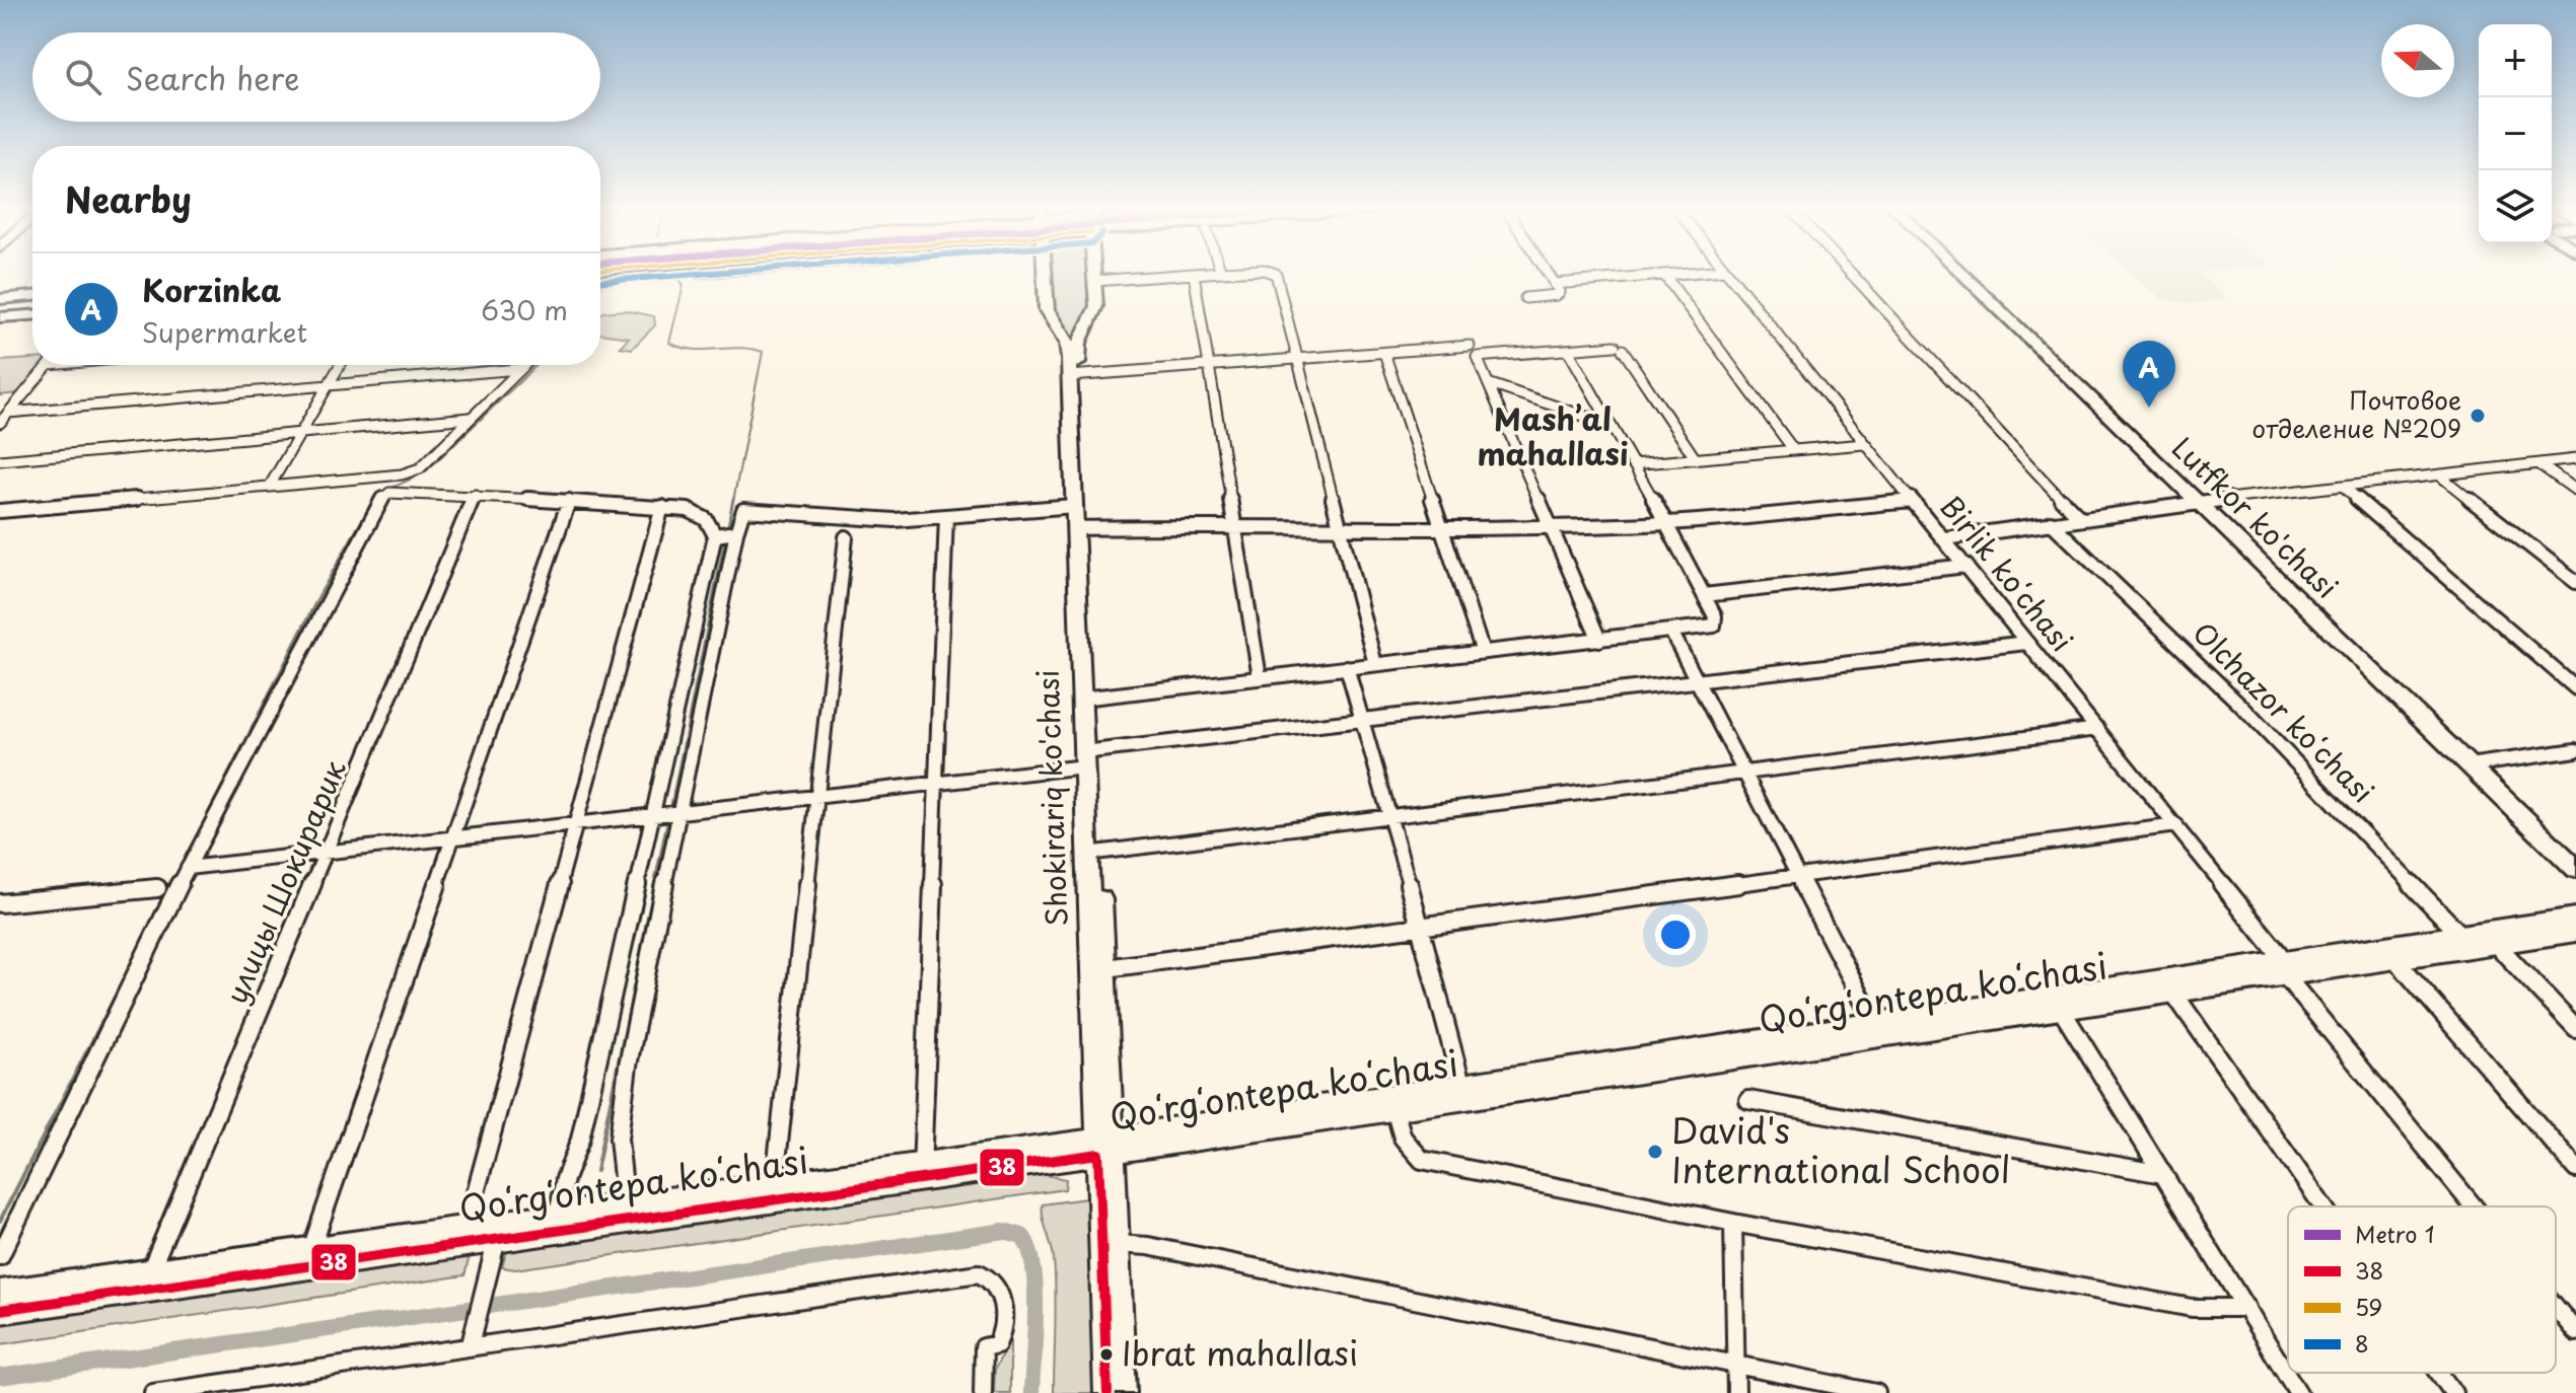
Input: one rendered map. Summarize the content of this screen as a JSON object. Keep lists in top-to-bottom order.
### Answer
{
  "streets": {
    "main road": ["Lutfkor ko'chasi", "Shokirariq ko'chasi", "Qoʻrgʻontepa koʻchasi"],
    "street": ["Birlik koʻchasi", "Olchazor koʻchasi", "улицы Шокирарик"]
  },
  "crossings": [
    ["Birlik koʻchasi", "Qoʻrgʻontepa koʻchasi"],
    ["Olchazor koʻchasi", "Qoʻrgʻontepa koʻchasi"],
    ["Shokirariq ko'chasi", "Qoʻrgʻontepa koʻchasi"],
    ["улицы Шокирарик", "Qoʻrgʻontepa koʻchasi"]
  ],
  "districts": ["Mashʼal mahallasi"],
  "places": ["Почтовое отделение №209", "David's International School", "Ibrat mahallasi"],
  "lines": ["transit line 8", "transit line 38"],
  "legend": [
    "Metro 1",
    "38",
    "59",
    "8"
  ],
  "north": "left",
  "page": {
    "map_buttons": ["+", "−"],
    "search": "Search here",
    "heading": "Nearby",
    "list": [
      {
        "mark": "A",
        "name": "Korzinka",
        "note": "Supermarket",
        "value": "630 m"
      }
    ],
    "pins": "A"
  }
}
